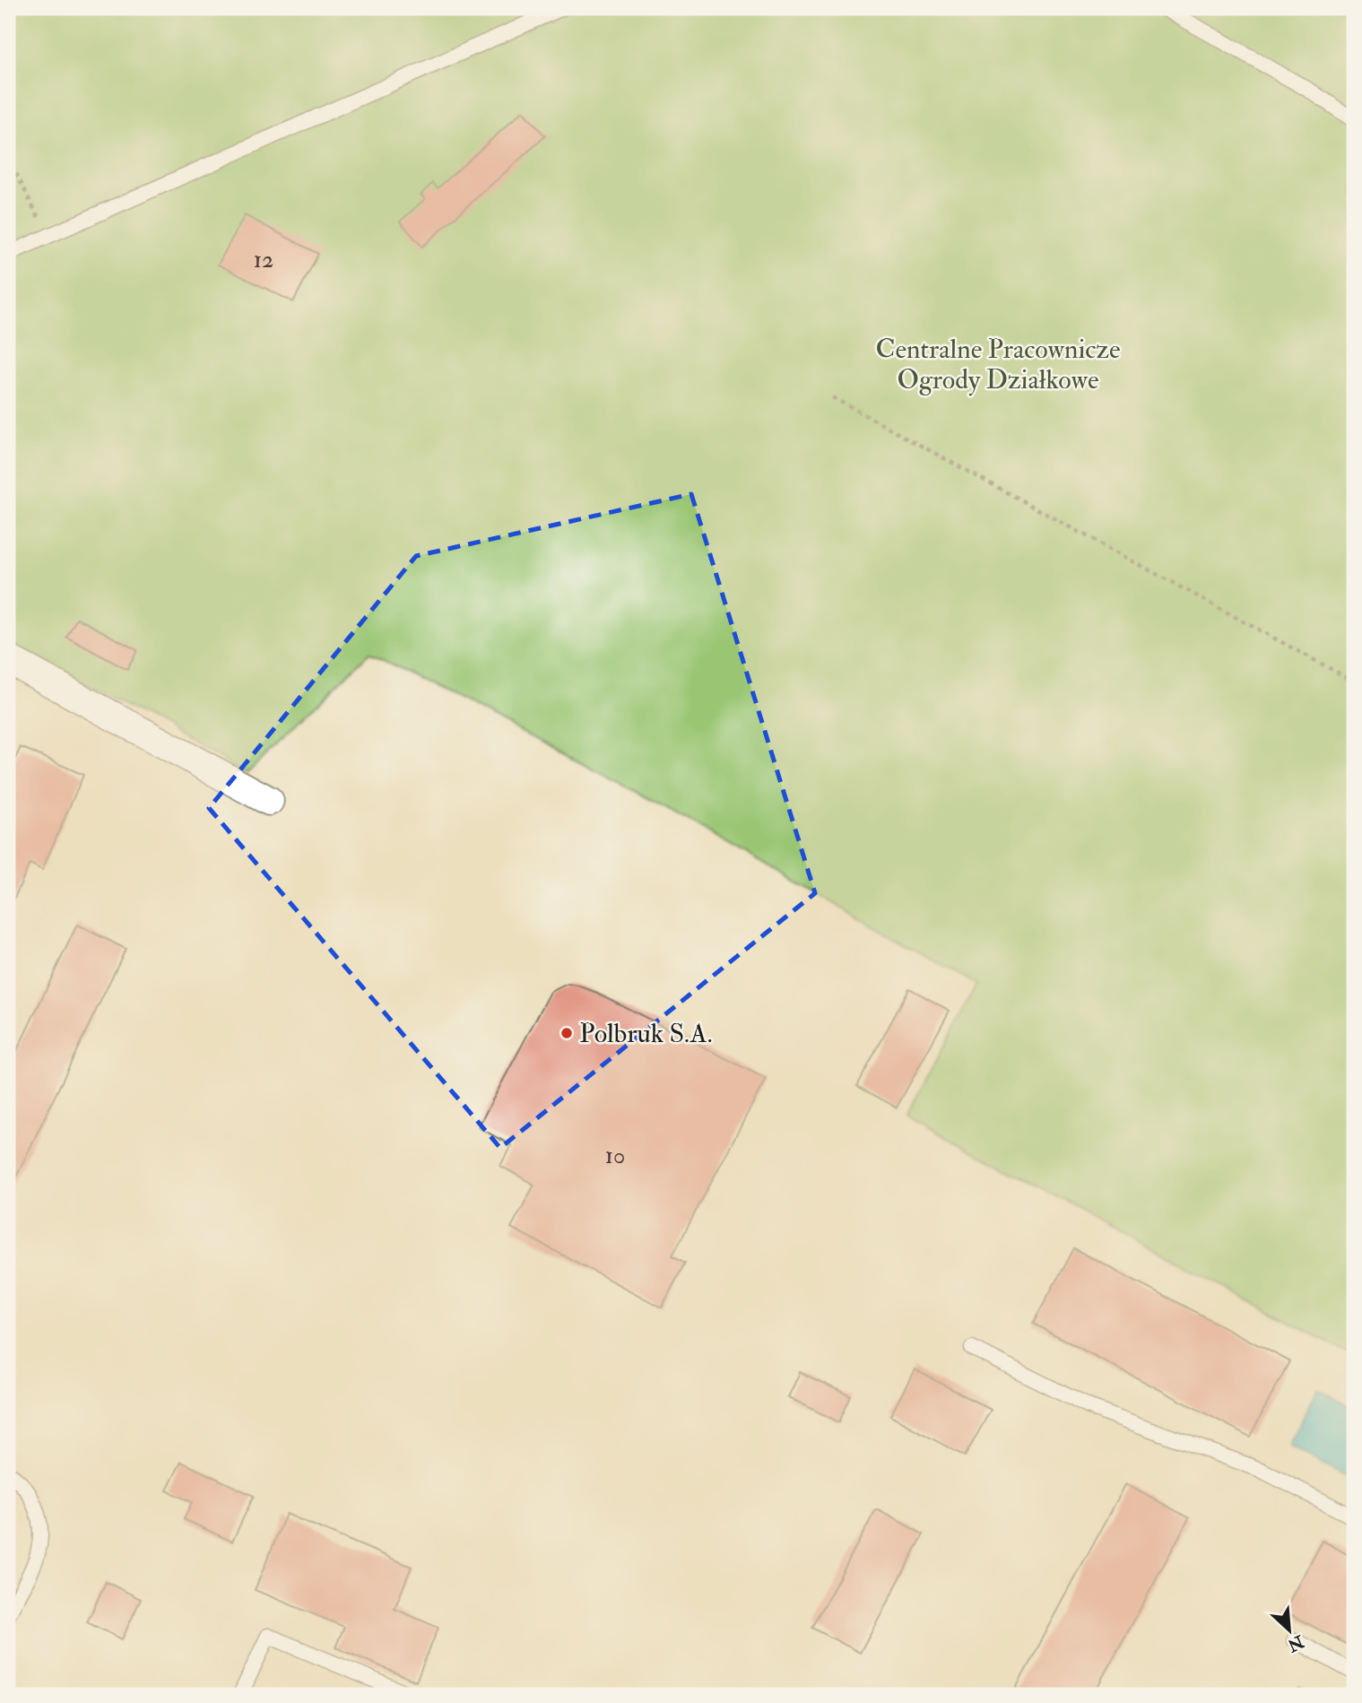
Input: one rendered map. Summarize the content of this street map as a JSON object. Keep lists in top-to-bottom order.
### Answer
{
  "parks": ["Centralne Pracownicze Ogrody Działkowe"],
  "places": ["Polbruk S.A."],
  "house_numbers": ["12", "10"],
  "north": "bottom right"
}
